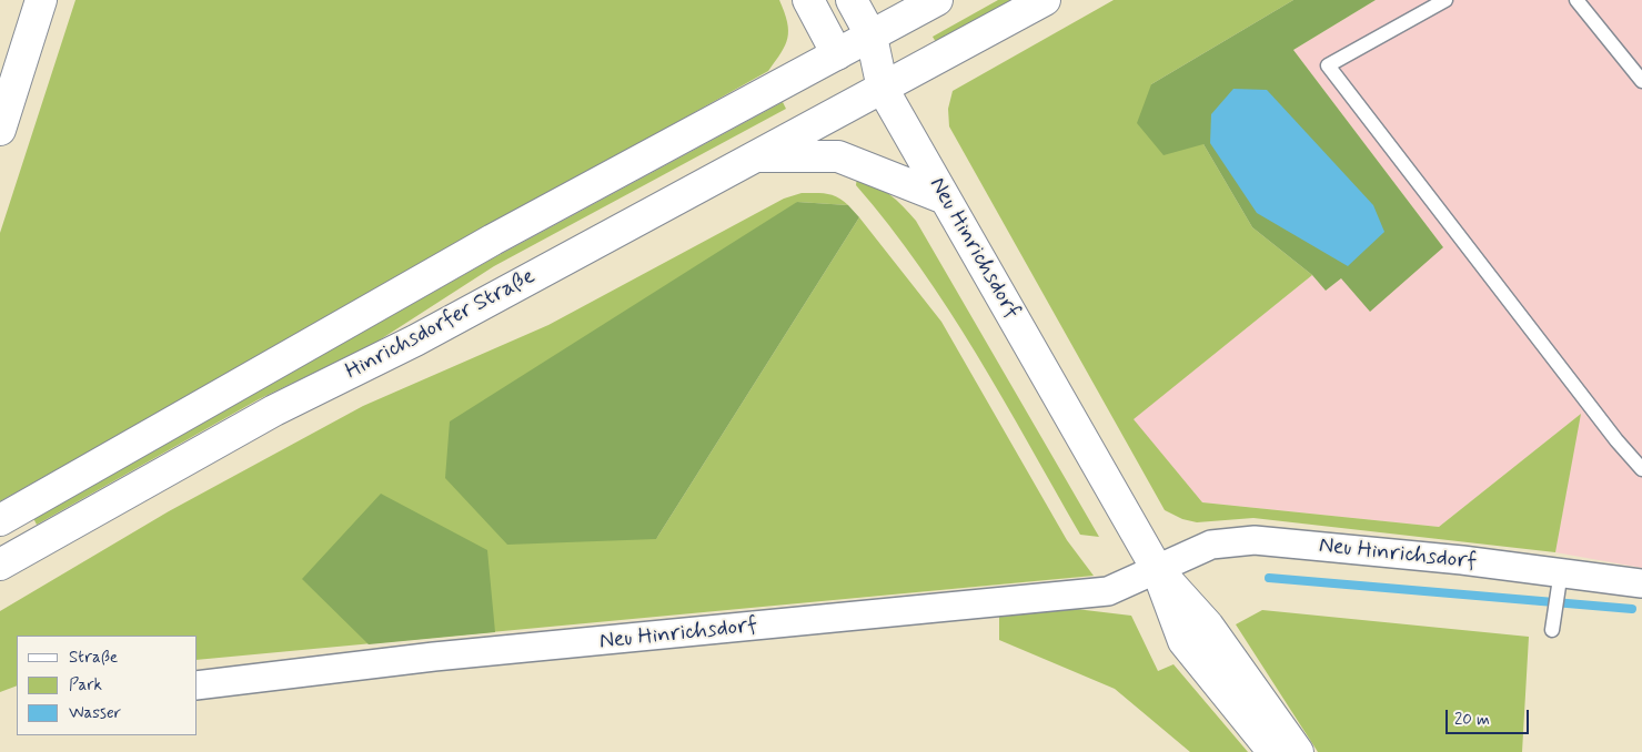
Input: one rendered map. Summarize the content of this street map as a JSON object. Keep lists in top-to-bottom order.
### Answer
{
  "streets": {
    "main road": ["Neu Hinrichsdorf", "Hinrichsdorfer Straße"]
  },
  "crossings": [
    ["Neu Hinrichsdorf", "Hinrichsdorfer Straße"]
  ],
  "legend": ["Straße", "Park", "Wasser"],
  "scale_bar": "20 m"
}
